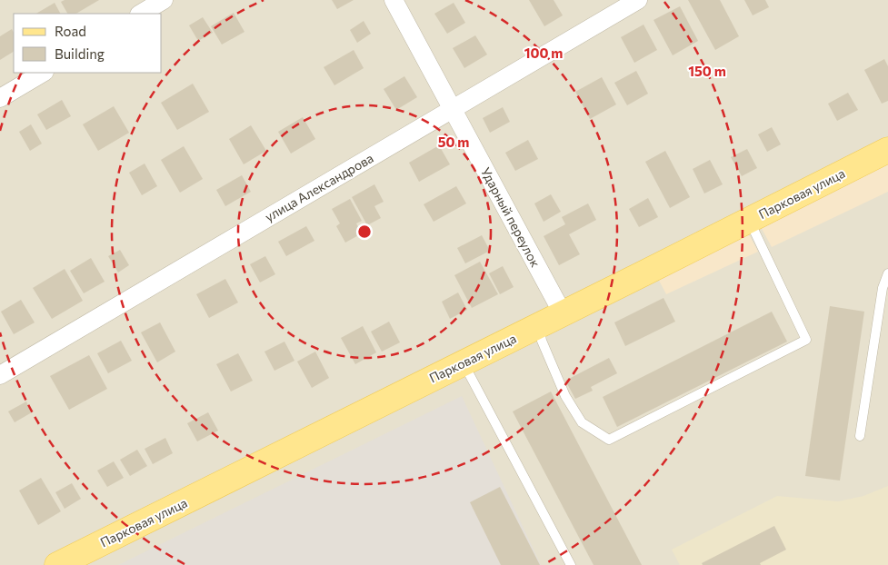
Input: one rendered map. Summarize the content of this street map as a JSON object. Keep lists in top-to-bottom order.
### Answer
{
  "streets": {
    "main road": ["Парковая улица"],
    "street": ["улица Александрова", "Ударный переулок"]
  },
  "crossings": [
    ["улица Александрова", "Ударный переулок"],
    ["Парковая улица", "Ударный переулок"]
  ],
  "legend": ["Road", "Building"],
  "rings": ["100 m", "150 m", "50 m"]
}
